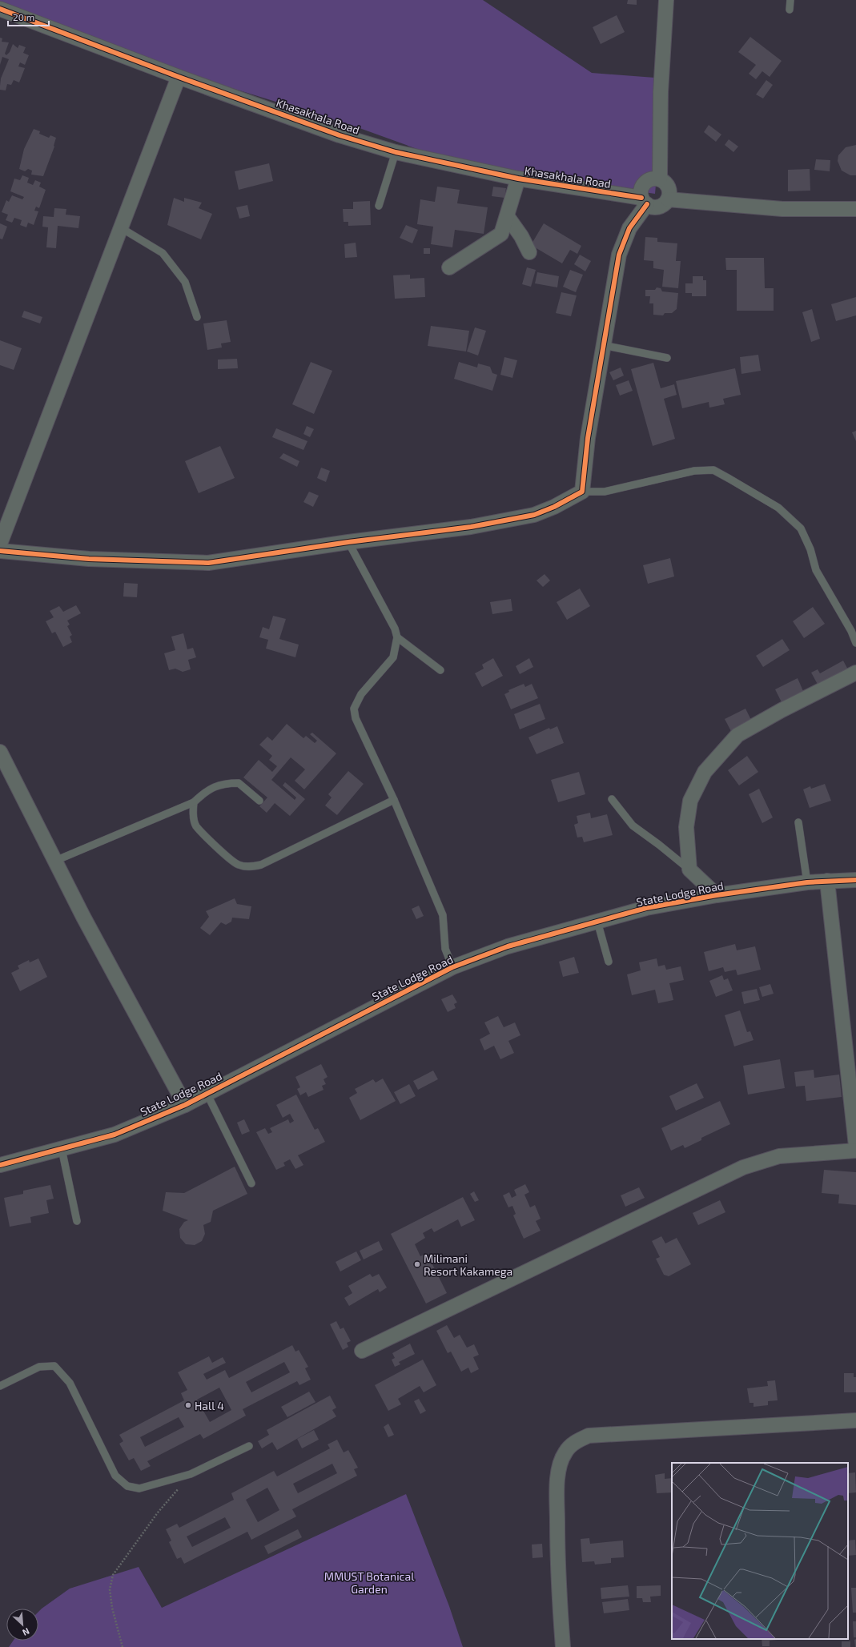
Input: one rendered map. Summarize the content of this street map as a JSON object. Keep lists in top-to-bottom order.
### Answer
{
  "streets": {
    "street": ["Khasakhala Road", "State Lodge Road"]
  },
  "parks": ["MMUST Botanical Garden"],
  "places": ["Milimani Resort Kakamega", "Hall 4"],
  "scale_bar": "20 m",
  "north": "bottom right"
}
